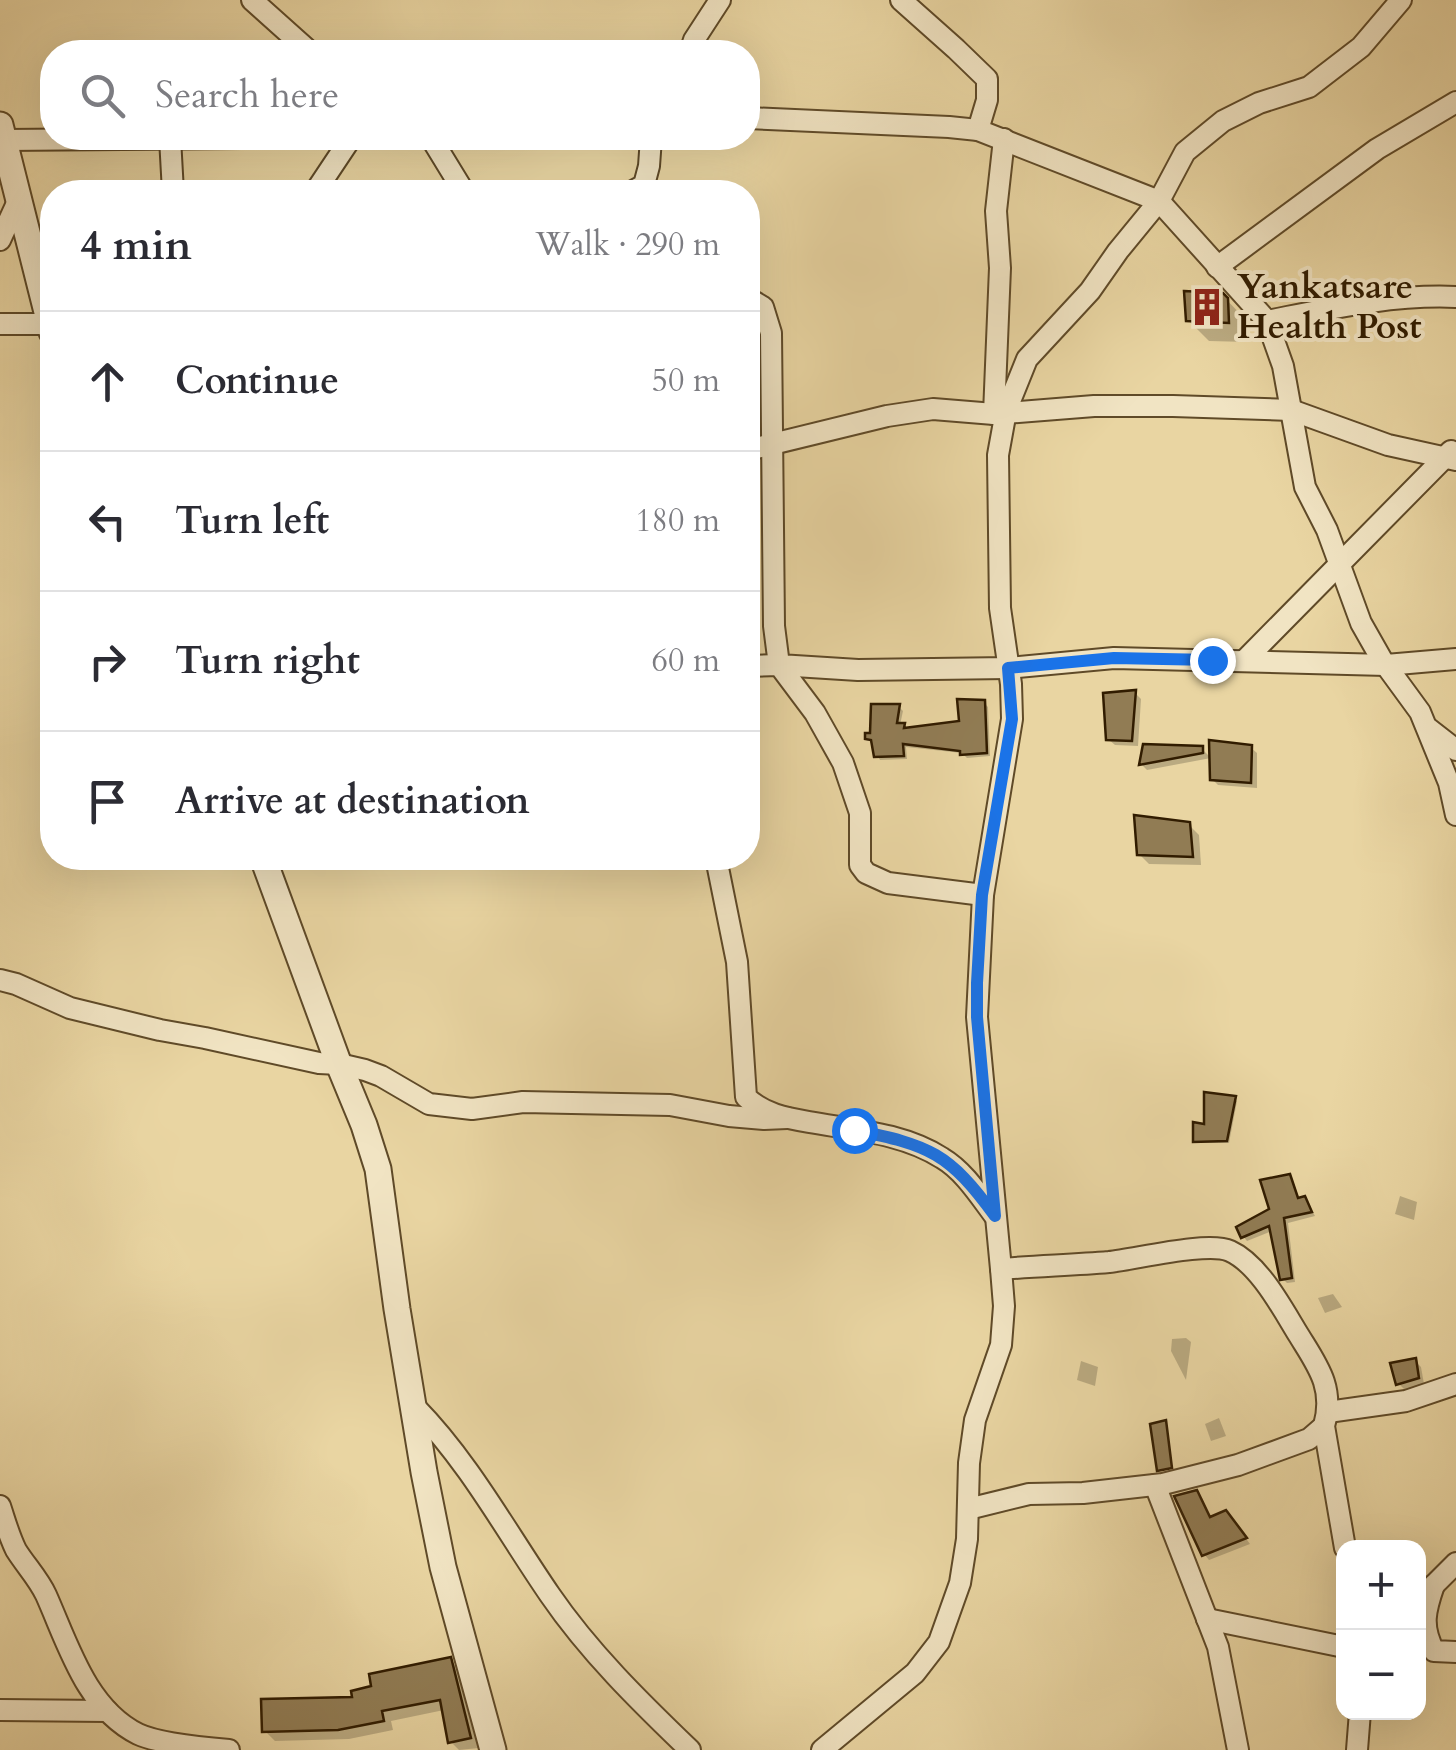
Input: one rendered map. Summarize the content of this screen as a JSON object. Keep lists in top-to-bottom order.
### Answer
{
  "places": {
    "building": ["Yankatsare Health Post"]
  },
  "page": {
    "search": "Search here",
    "heading": ["4 min", "Walk · 290 m"],
    "list": [
      ["Continue", "50 m"],
      ["Turn left", "180 m"],
      ["Turn right", "60 m"],
      "Arrive at destination"
    ],
    "map_buttons": ["+", "−"]
  }
}
